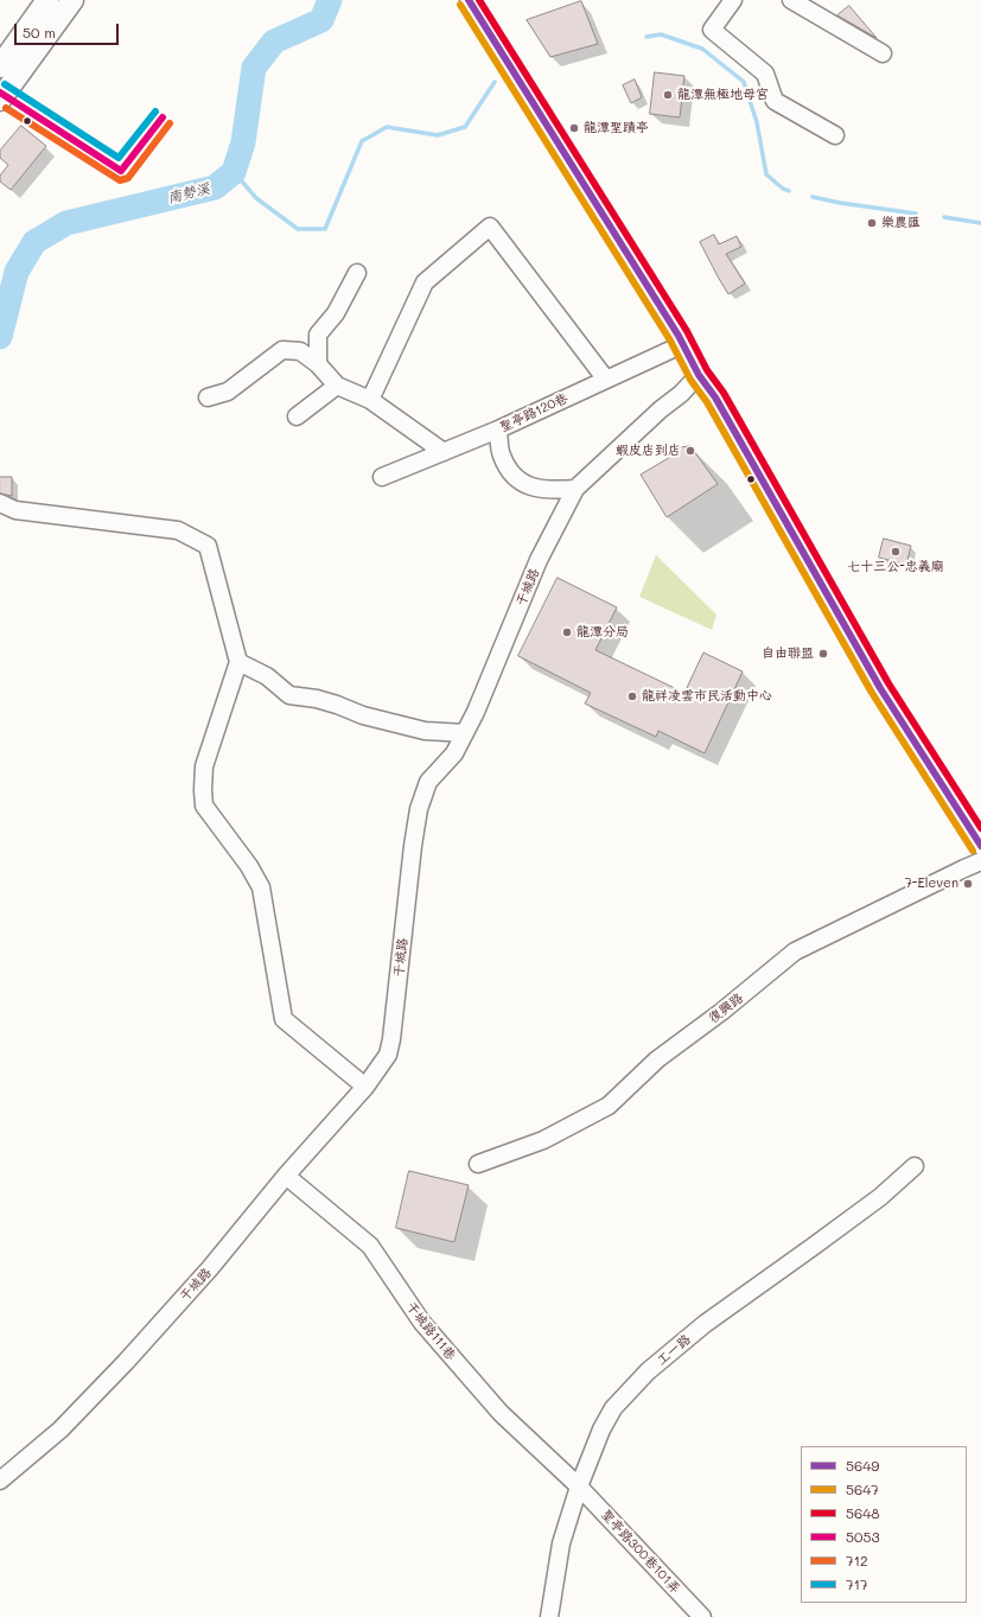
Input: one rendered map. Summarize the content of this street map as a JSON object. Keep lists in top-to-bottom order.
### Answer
{
  "streets": {
    "street": [
      "聖亭路120巷",
      "干城路",
      "復興路",
      "干城路111巷",
      "工一路",
      "聖亭路300巷101弄"
    ]
  },
  "crossings": [
    ["干城路", "干城路111巷"],
    ["干城路111巷", "工一路"],
    ["干城路111巷", "聖亭路300巷101弄"],
    ["工一路", "聖亭路300巷101弄"]
  ],
  "water": ["南勢溪"],
  "places": [
    "龍潭無極地母宮",
    "龍潭聖蹟亭",
    "樂農匯",
    "蝦皮店到店",
    "七十三公-忠義廟",
    "龍潭分局",
    "自由聯盟",
    "龍祥凌雲市民活動中心",
    "7-Eleven"
  ],
  "lines": [
    "transit line 5649",
    "transit line 5648",
    "transit line 5647",
    "transit line 717",
    "transit line 5053",
    "transit line 712"
  ],
  "legend": [
    "5649",
    "5647",
    "5648",
    "5053",
    "712",
    "717"
  ],
  "scale_bar": "50 m"
}
